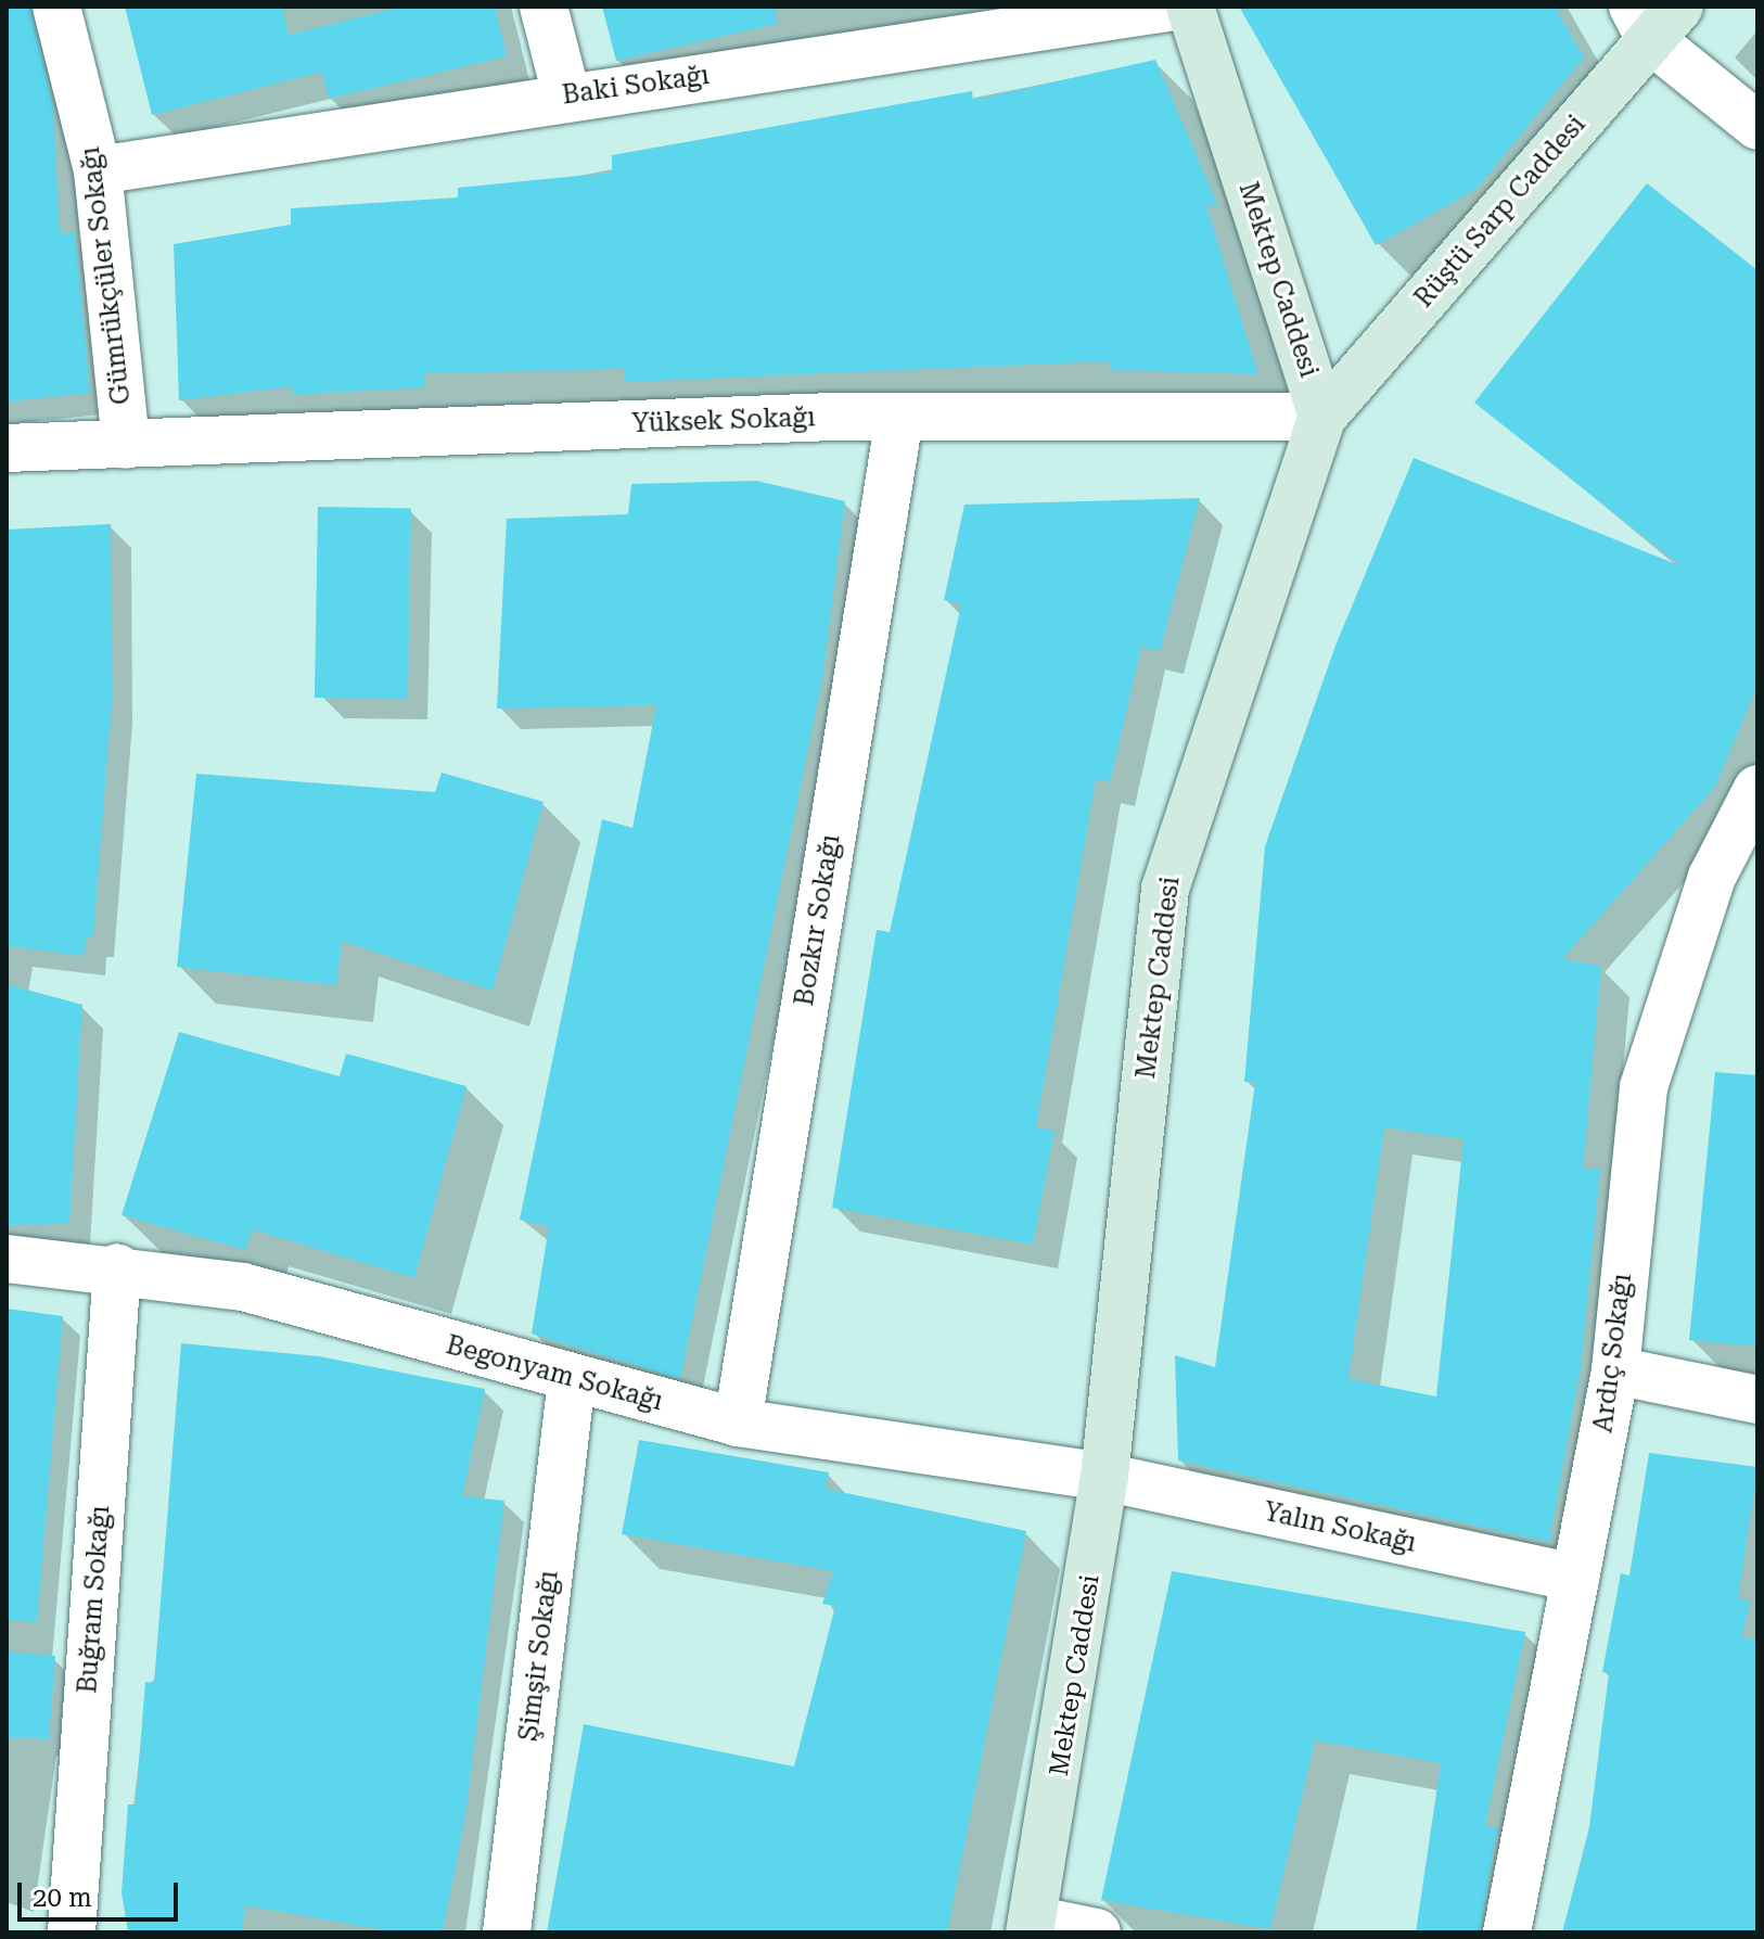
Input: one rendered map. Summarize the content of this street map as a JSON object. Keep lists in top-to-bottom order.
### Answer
{
  "streets": {
    "street": [
      "Baki Sokağı",
      "Rüştü Sarp Caddesi",
      "Gümrükçüler Sokağı",
      "Mektep Caddesi",
      "Yüksek Sokağı",
      "Bozkır Sokağı",
      "Ardıç Sokağı",
      "Begonyam Sokağı",
      "Yalın Sokağı",
      "Buğram Sokağı",
      "Şimşir Sokağı"
    ]
  },
  "crossings": [
    ["Baki Sokağı", "Gümrükçüler Sokağı"],
    ["Rüştü Sarp Caddesi", "Mektep Caddesi"],
    ["Rüştü Sarp Caddesi", "Yüksek Sokağı"],
    ["Gümrükçüler Sokağı", "Yüksek Sokağı"],
    ["Mektep Caddesi", "Yüksek Sokağı"],
    ["Mektep Caddesi", "Begonyam Sokağı"],
    ["Mektep Caddesi", "Yalın Sokağı"],
    ["Yüksek Sokağı", "Bozkır Sokağı"],
    ["Bozkır Sokağı", "Begonyam Sokağı"],
    ["Ardıç Sokağı", "Yalın Sokağı"],
    ["Begonyam Sokağı", "Yalın Sokağı"],
    ["Begonyam Sokağı", "Buğram Sokağı"],
    ["Begonyam Sokağı", "Şimşir Sokağı"]
  ],
  "scale_bar": "20 m"
}
